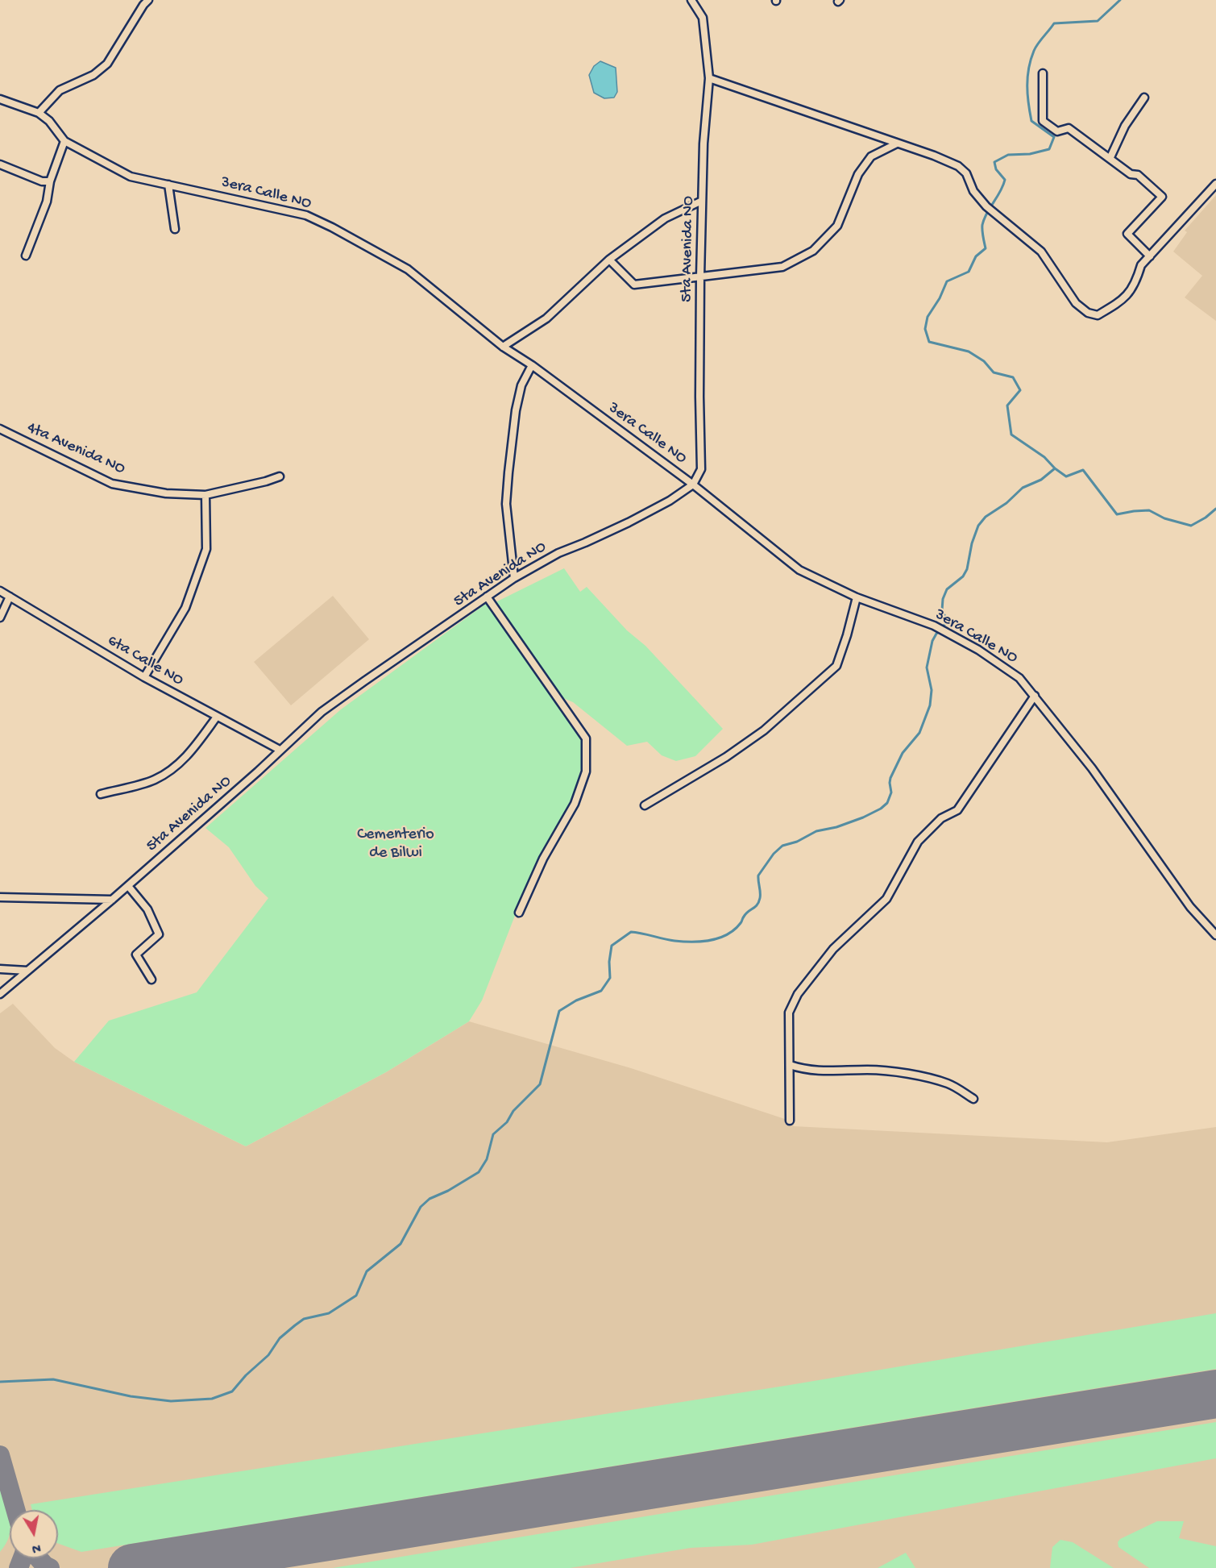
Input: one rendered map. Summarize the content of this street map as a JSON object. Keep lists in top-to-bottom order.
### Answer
{
  "streets": {
    "street": [
      "3era Calle NO",
      "5ta Avenida NO",
      "4ta Avenida NO",
      "6ta Calle NO"
    ]
  },
  "crossings": [
    ["3era Calle NO", "5ta Avenida NO"],
    ["5ta Avenida NO", "6ta Calle NO"]
  ],
  "parks": ["Cementerio de Bilwi"],
  "north": "bottom"
}
